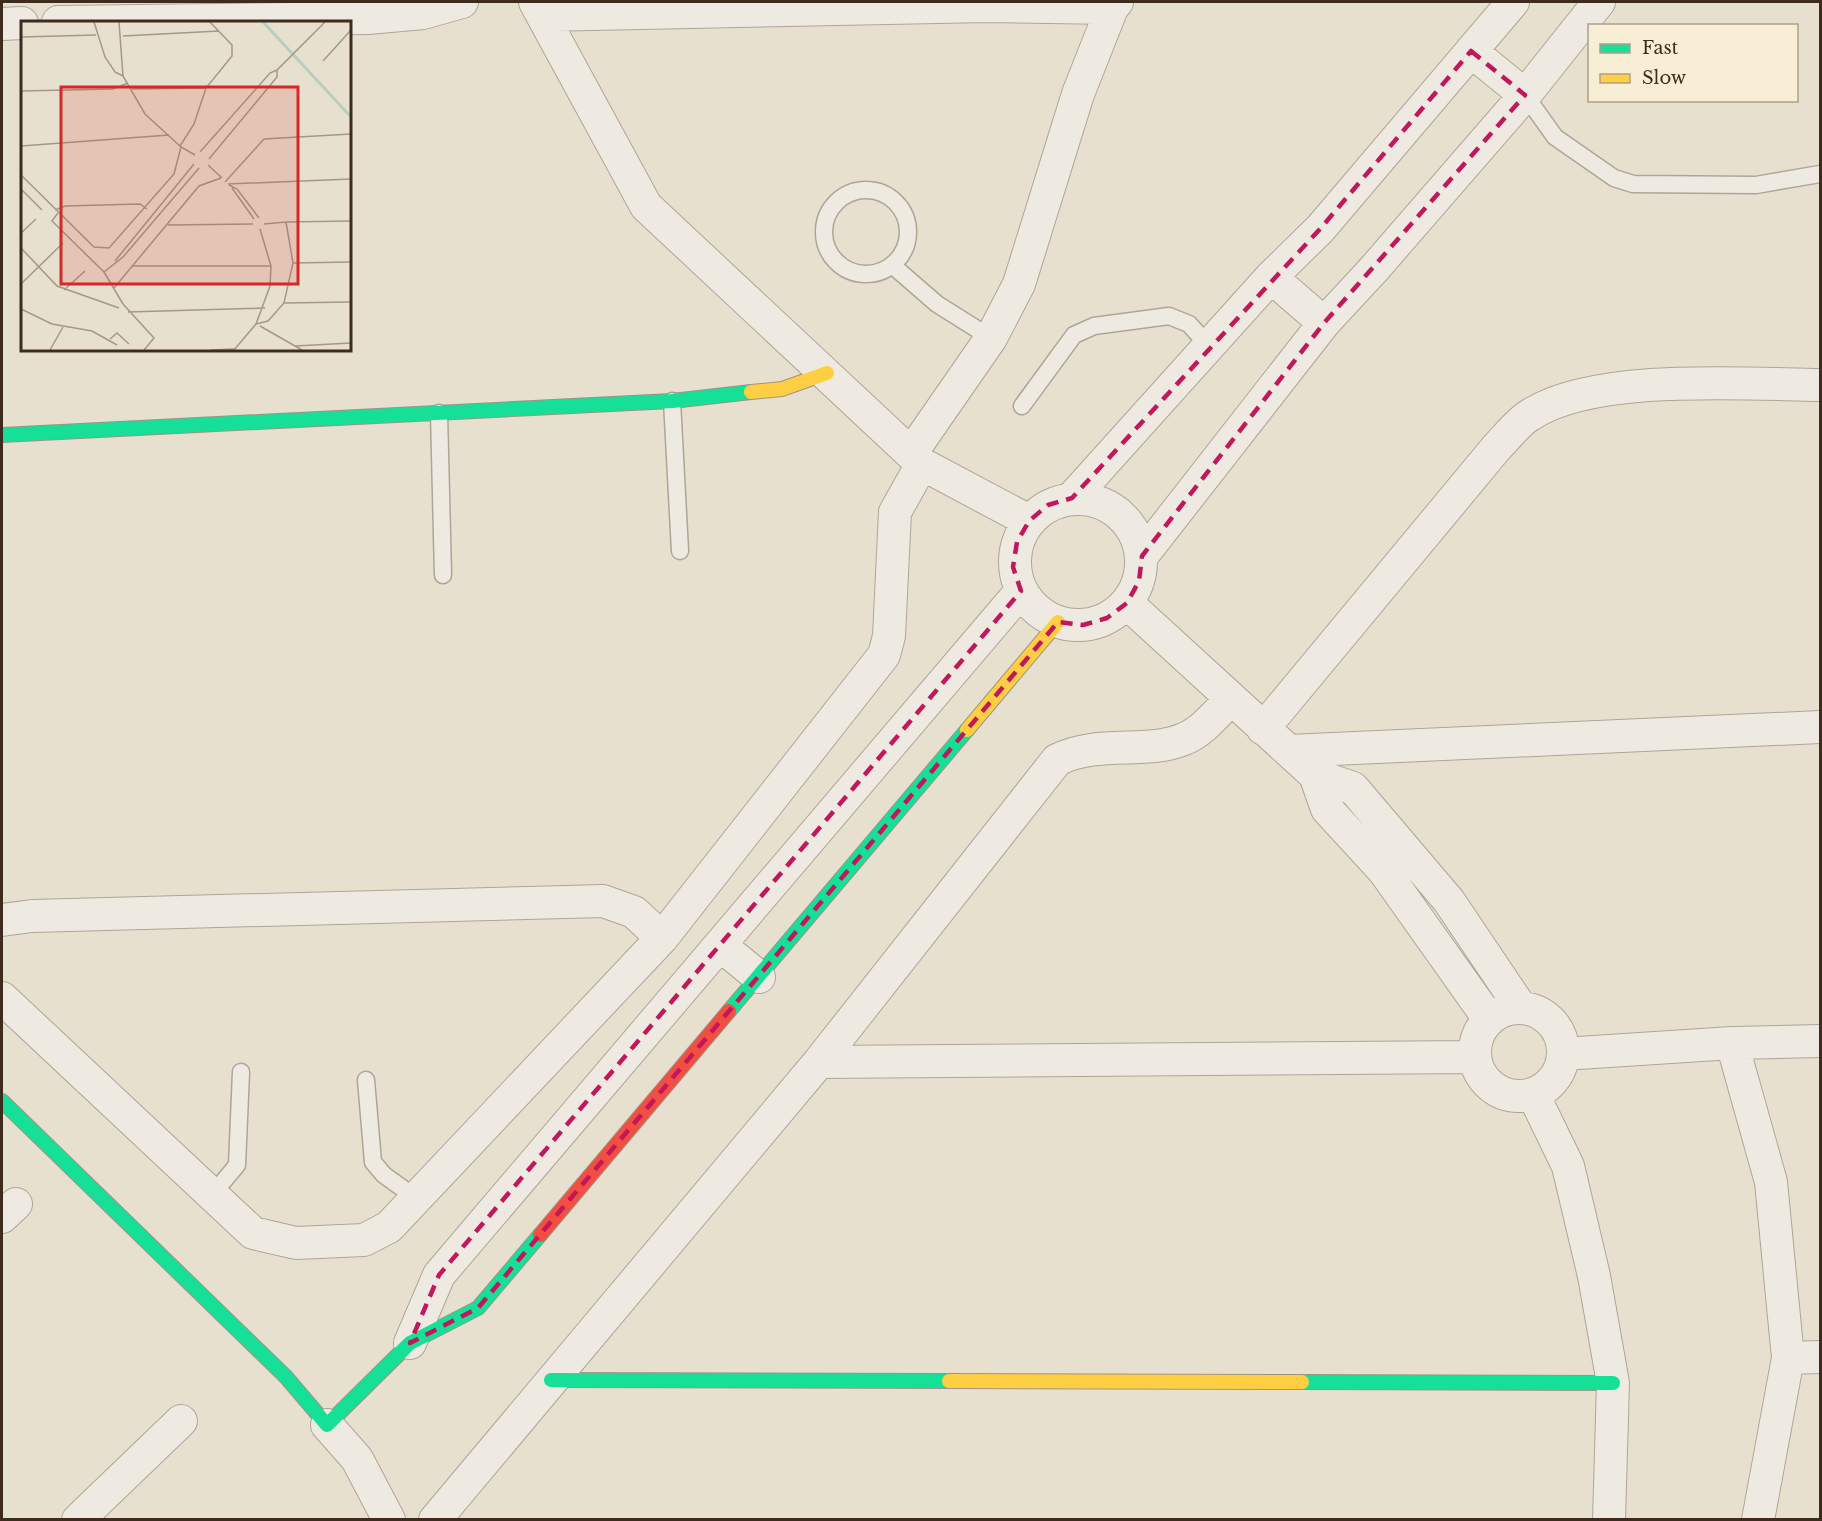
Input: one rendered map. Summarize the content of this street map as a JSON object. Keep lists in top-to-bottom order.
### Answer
{
  "legend": ["Fast", "Slow"]
}
